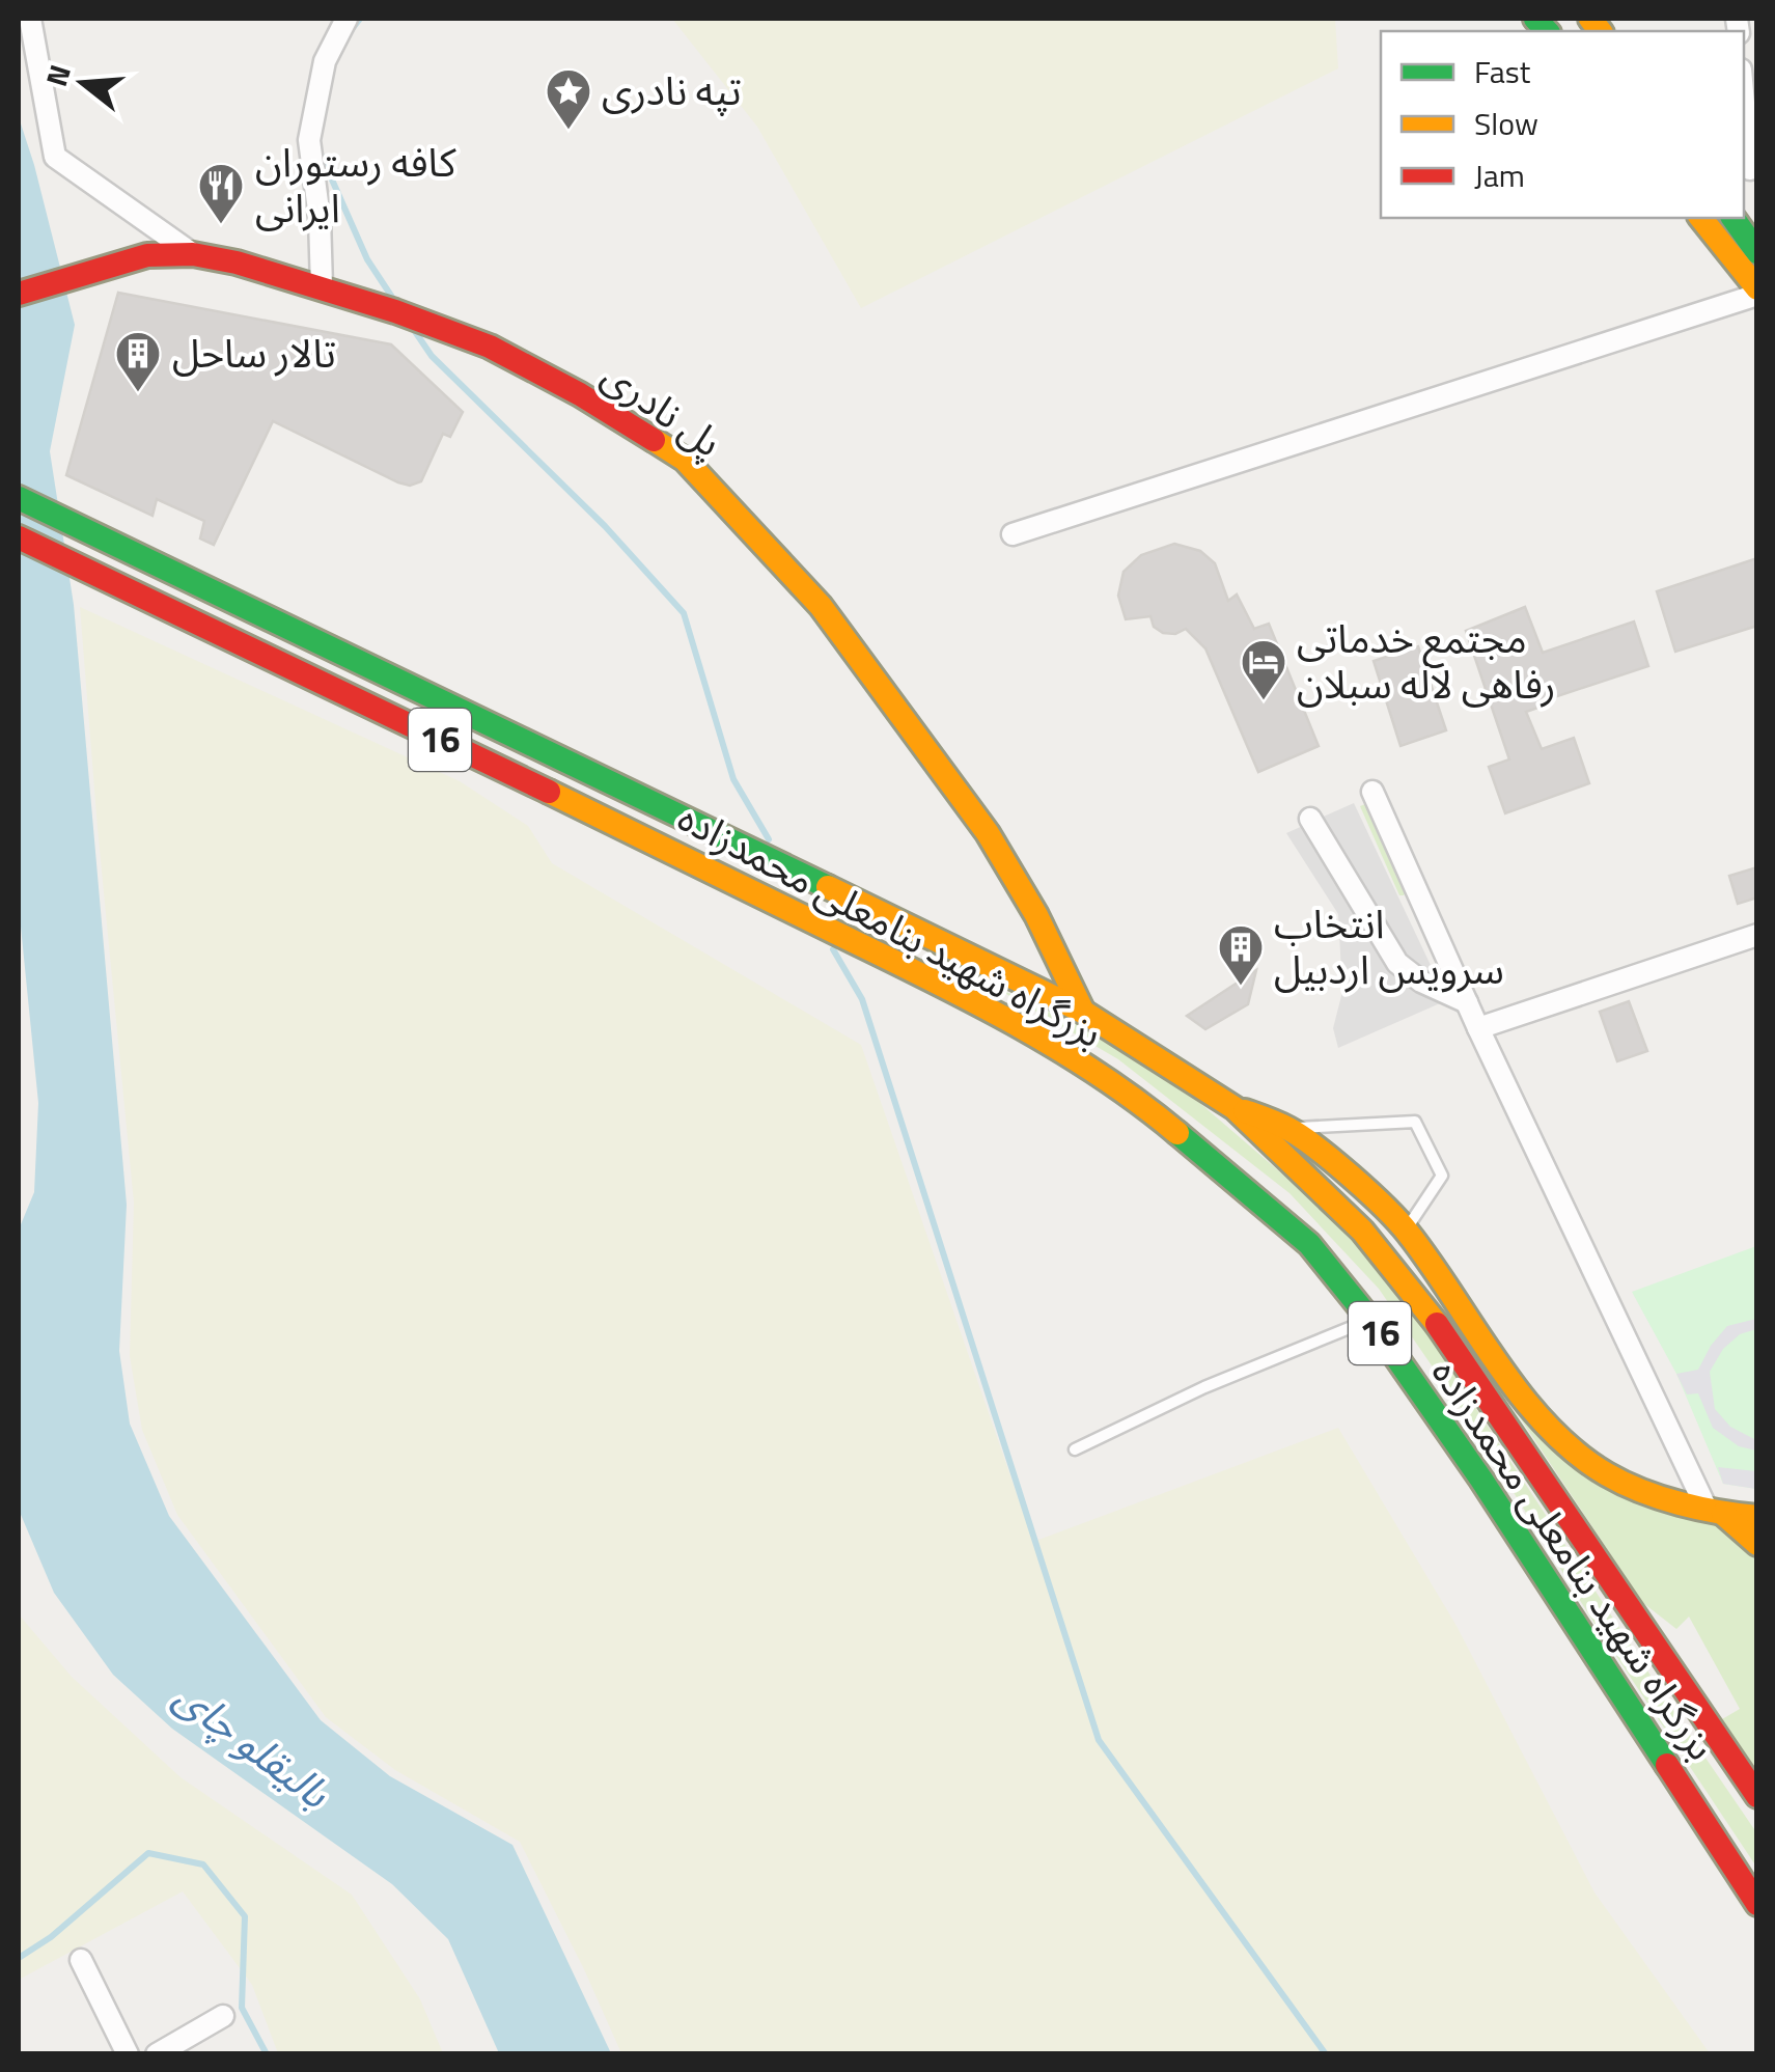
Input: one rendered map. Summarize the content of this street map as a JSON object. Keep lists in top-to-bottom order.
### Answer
{
  "streets": {
    "main road": ["پل نادری", "16", "بزرگراه شهید بنامعلی محمدزاده"]
  },
  "crossings": [
    ["پل نادری", "بزرگراه شهید بنامعلی محمدزاده"]
  ],
  "water": ["بالیقلو چای"],
  "places": {
    "place": ["تپه نادری"],
    "restaurant": ["کافه رستوران ایرانی"],
    "building": ["تالار ساحل", "انتخاب سرویس اردبیل"],
    "hotel": ["مجتمع خدماتی رفاهی لاله سبلان"]
  },
  "legend": ["Fast", "Slow", "Jam"],
  "north": "left"
}
